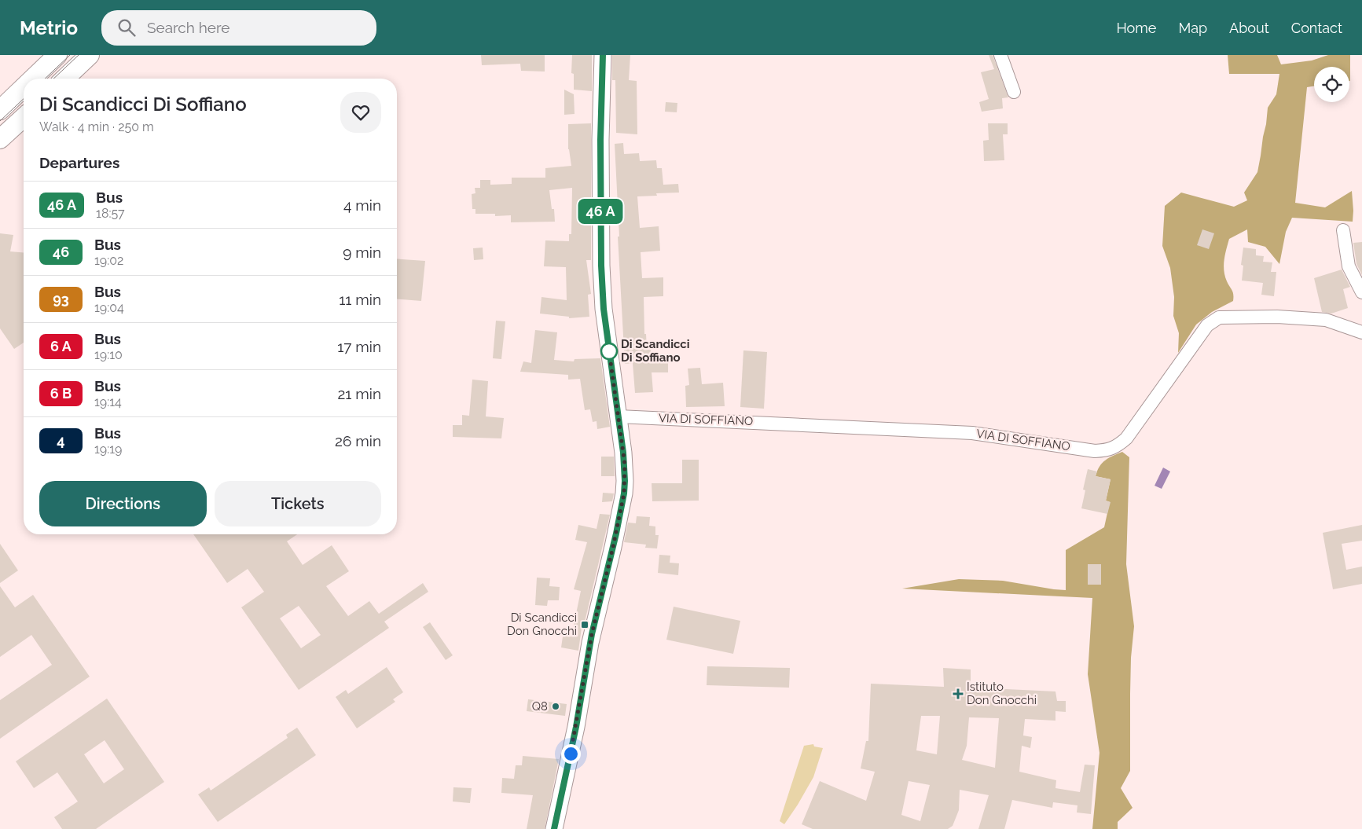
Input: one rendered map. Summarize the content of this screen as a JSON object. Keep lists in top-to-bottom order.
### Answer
{
  "streets": {
    "street": ["VIA DI SOFFIANO"]
  },
  "places": {
    "other": ["Di Scandicci Di Soffiano", "Q8"],
    "transit": ["Di Scandicci Don Gnocchi"],
    "health": ["Istituto Don Gnocchi"]
  },
  "page": {
    "header": "Metrio",
    "search": "Search here",
    "nav": [
      "Home",
      "Map",
      "About",
      "Contact"
    ],
    "on_map": "46 A",
    "heading": [
      ["Di Scandicci Di Soffiano", "Walk · 4 min · 250 m"],
      "Departures"
    ],
    "list": [
      {
        "mark": "46 A",
        "name": "Bus",
        "note": "18:57",
        "value": "4 min"
      },
      {
        "mark": "46",
        "name": "Bus",
        "note": "19:02",
        "value": "9 min"
      },
      {
        "mark": "93",
        "name": "Bus",
        "note": "19:04",
        "value": "11 min"
      },
      {
        "mark": "6 A",
        "name": "Bus",
        "note": "19:10",
        "value": "17 min"
      },
      {
        "mark": "6 B",
        "name": "Bus",
        "note": "19:14",
        "value": "21 min"
      },
      {
        "mark": "4",
        "name": "Bus",
        "note": "19:19",
        "value": "26 min"
      }
    ],
    "buttons": ["Directions", "Tickets"]
  }
}
